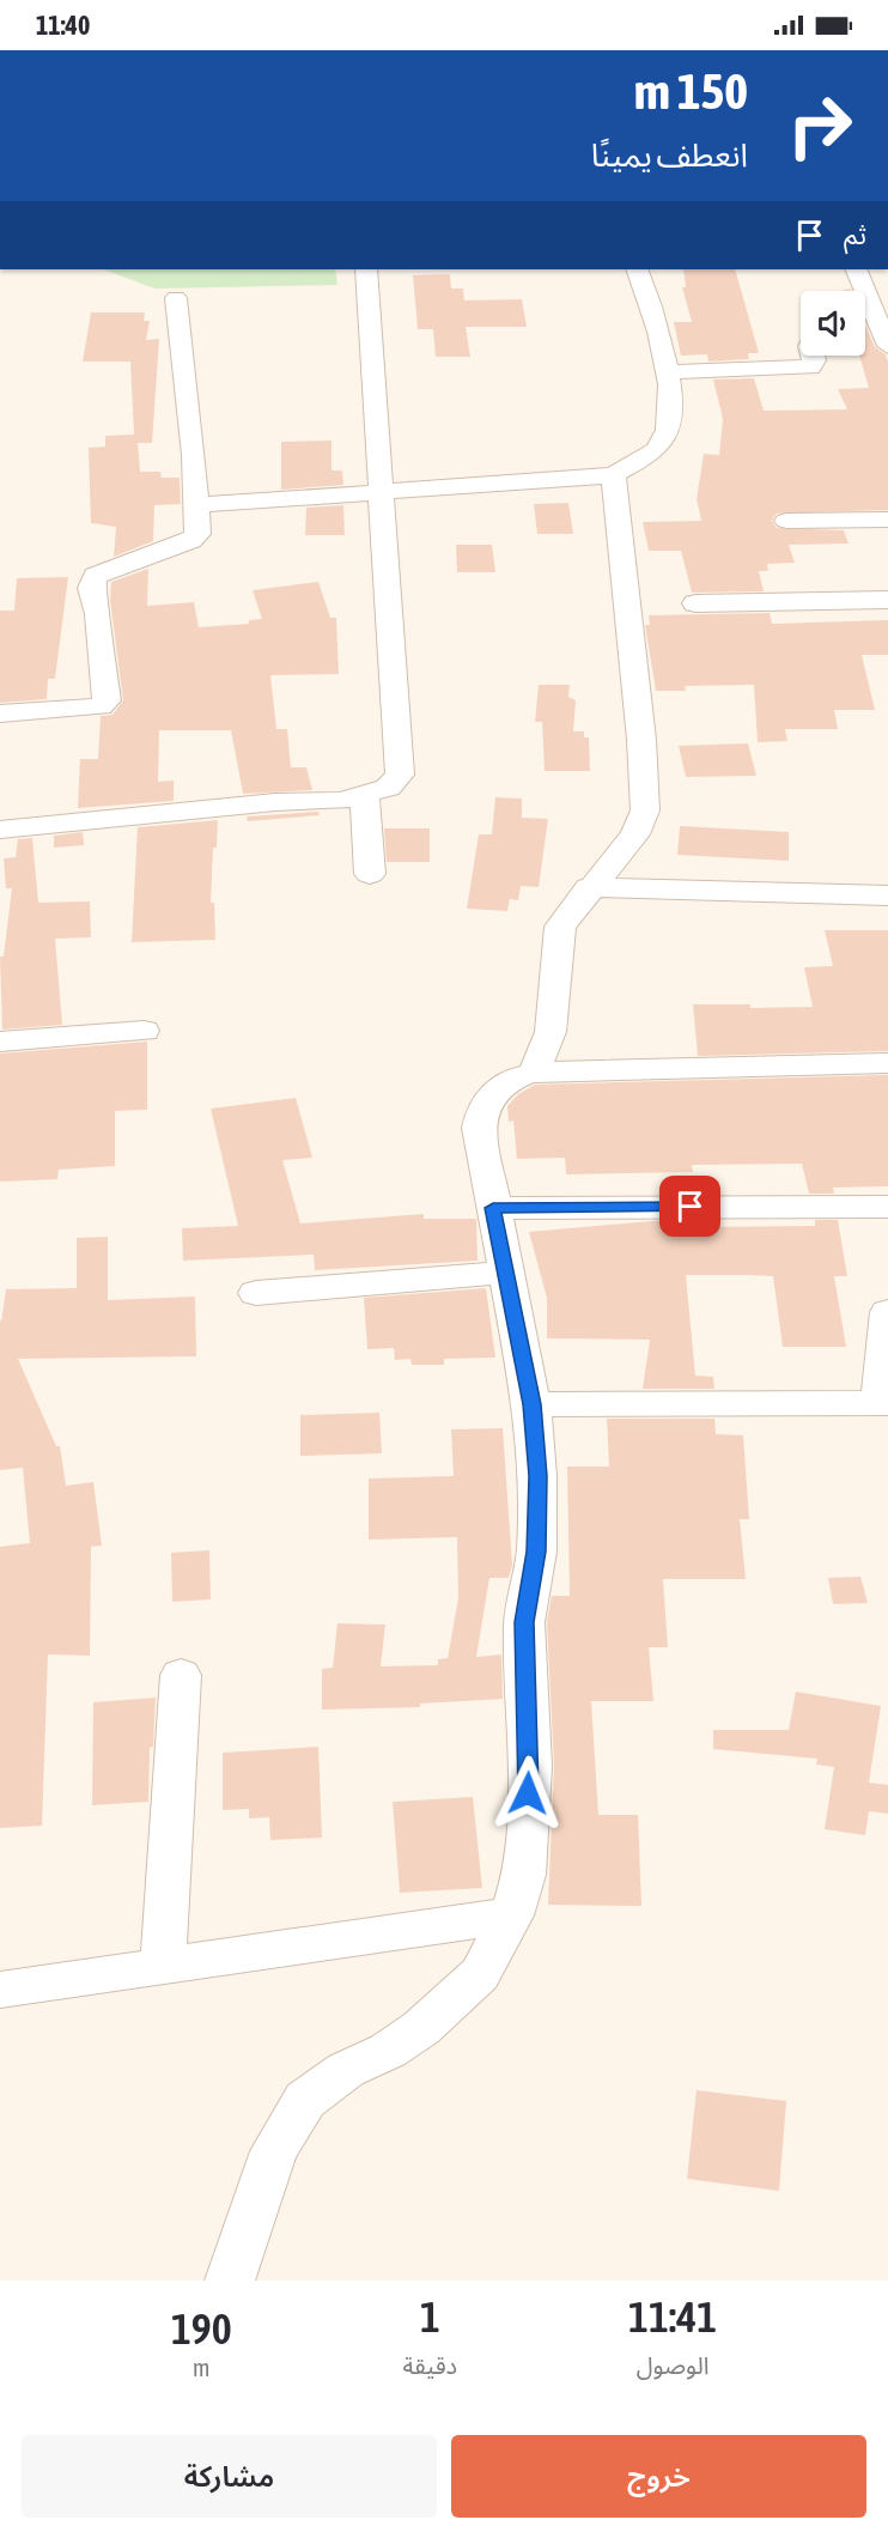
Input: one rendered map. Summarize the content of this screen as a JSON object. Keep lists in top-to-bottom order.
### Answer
{
  "page": {
    "status": "11:40",
    "turn": ["150 m", "انعطف يمينًا"],
    "then": "ثم",
    "eta": [
      "11:41",
      "الوصول",
      "1",
      "دقيقة",
      "190",
      "m"
    ],
    "buttons": ["خروج", "مشاركة"]
  }
}
